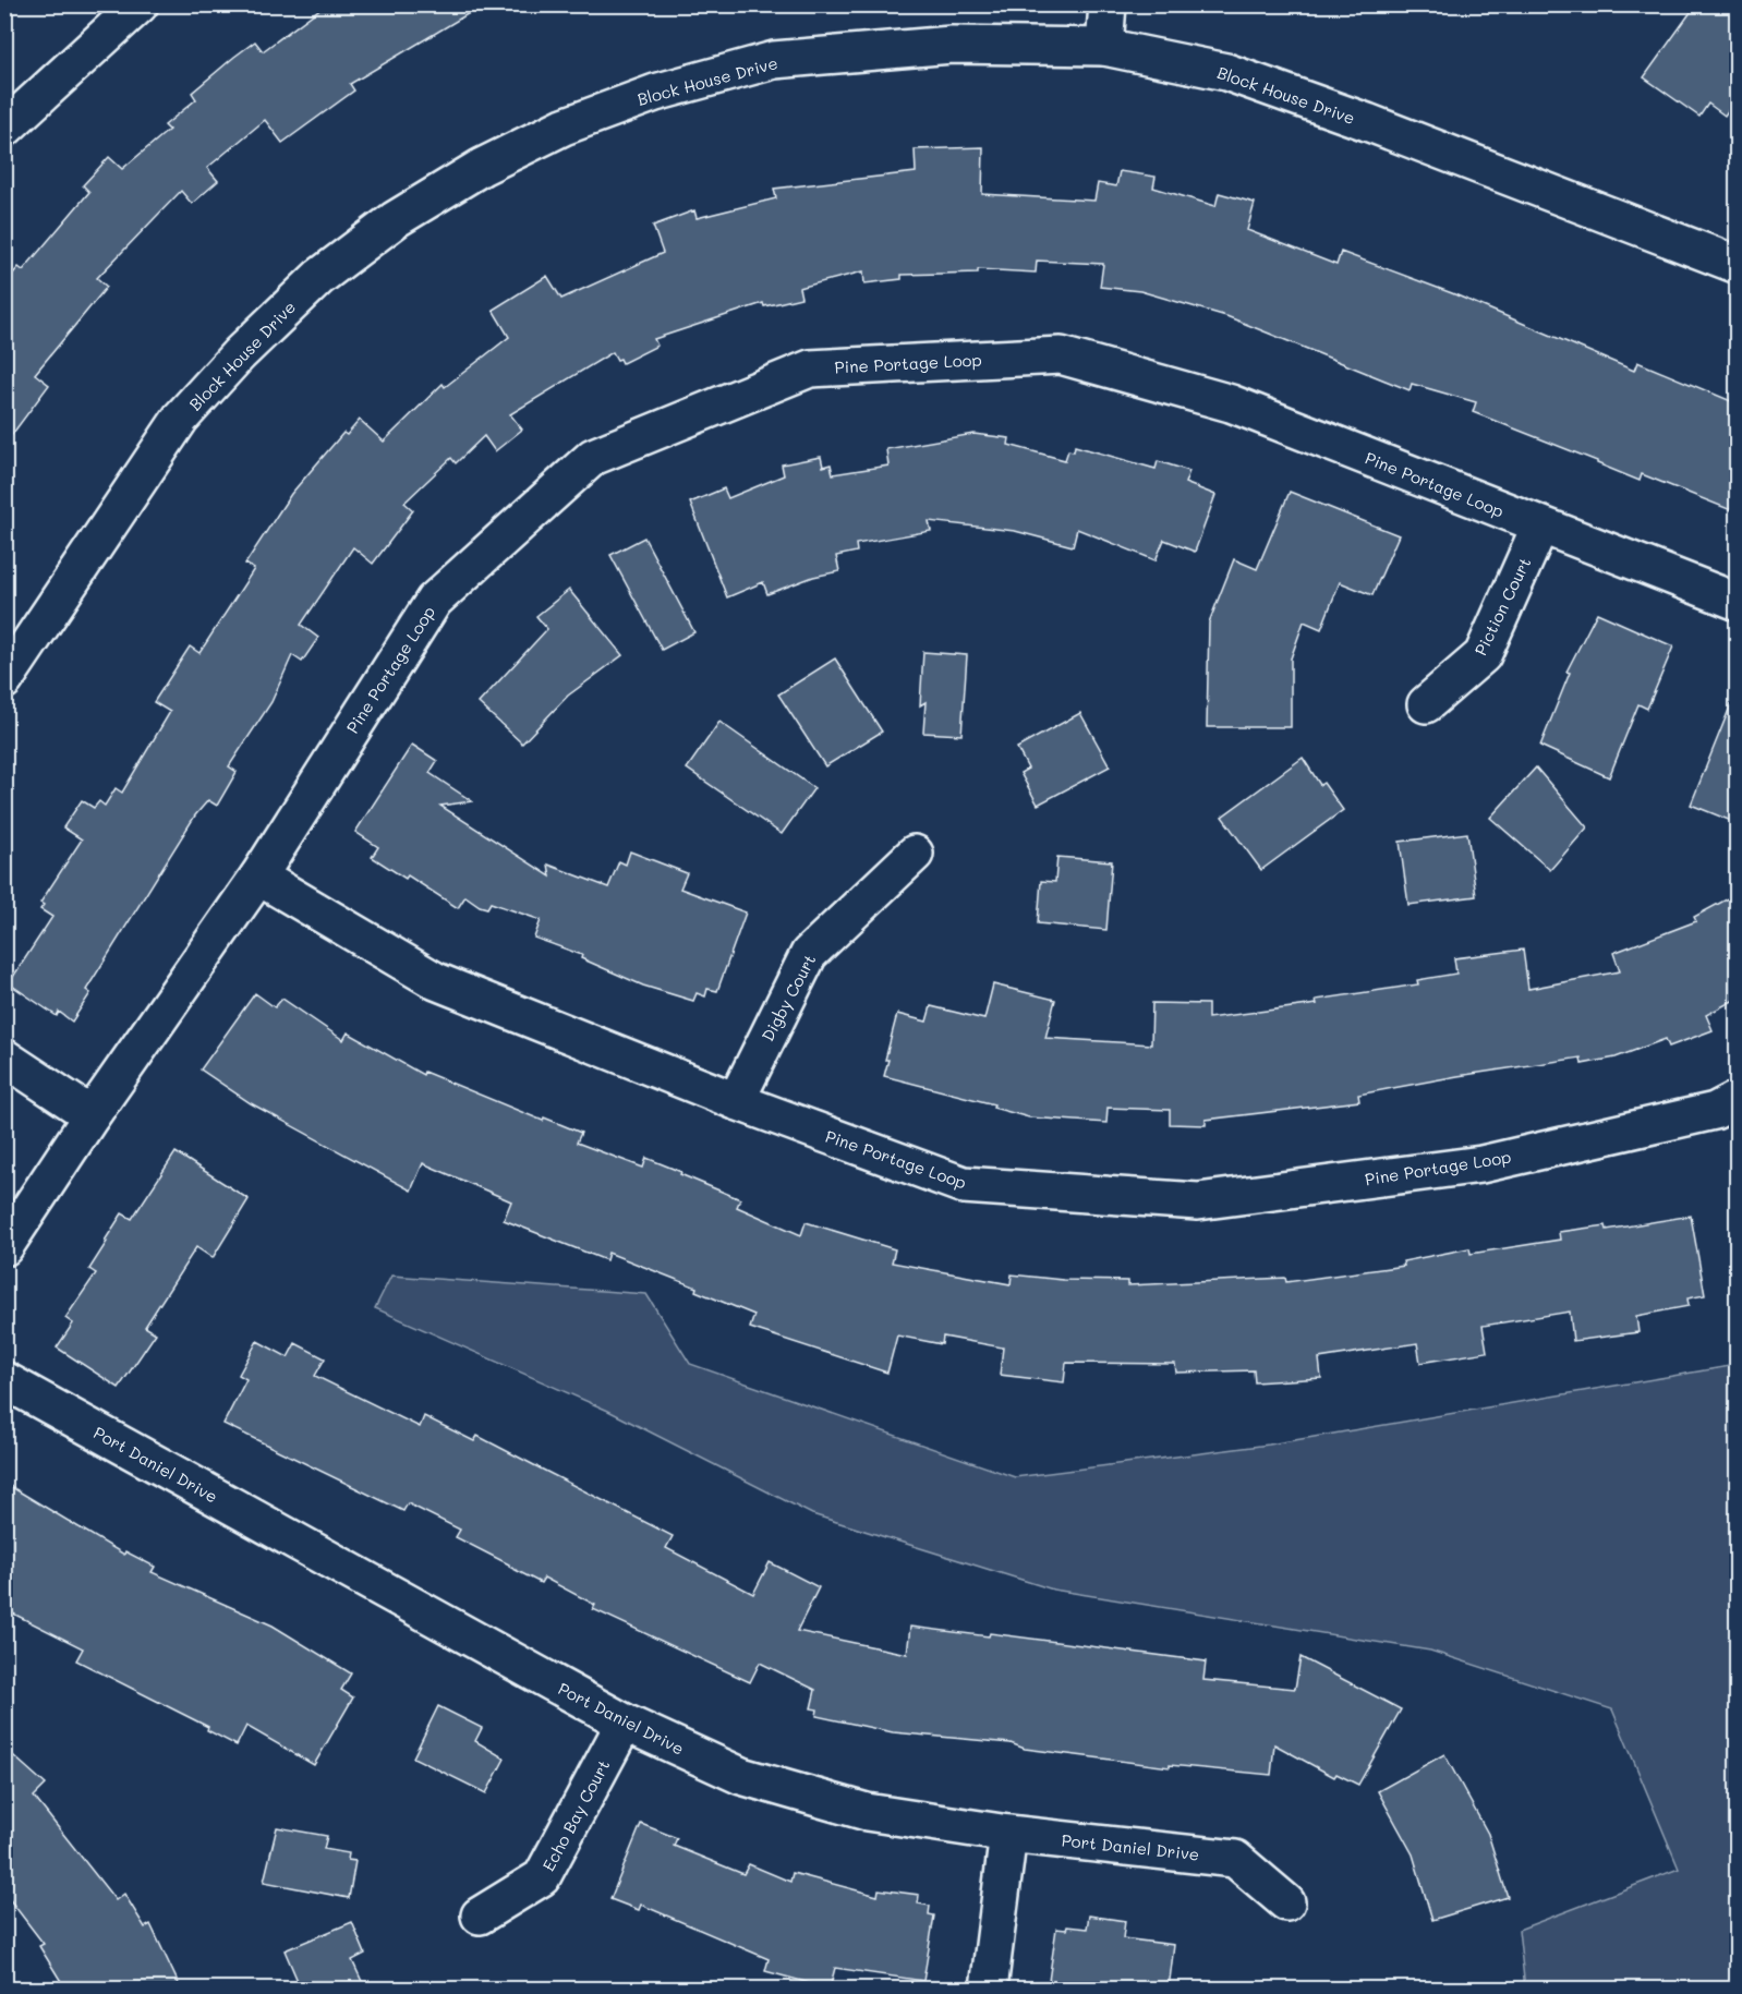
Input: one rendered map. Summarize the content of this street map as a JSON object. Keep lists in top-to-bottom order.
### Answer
{
  "streets": {
    "street": [
      "Block House Drive",
      "Pine Portage Loop",
      "Piction Court",
      "Digby Court",
      "Port Daniel Drive",
      "Echo Bay Court"
    ]
  },
  "crossings": [
    ["Pine Portage Loop", "Piction Court"],
    ["Pine Portage Loop", "Digby Court"],
    ["Port Daniel Drive", "Echo Bay Court"]
  ]
}
